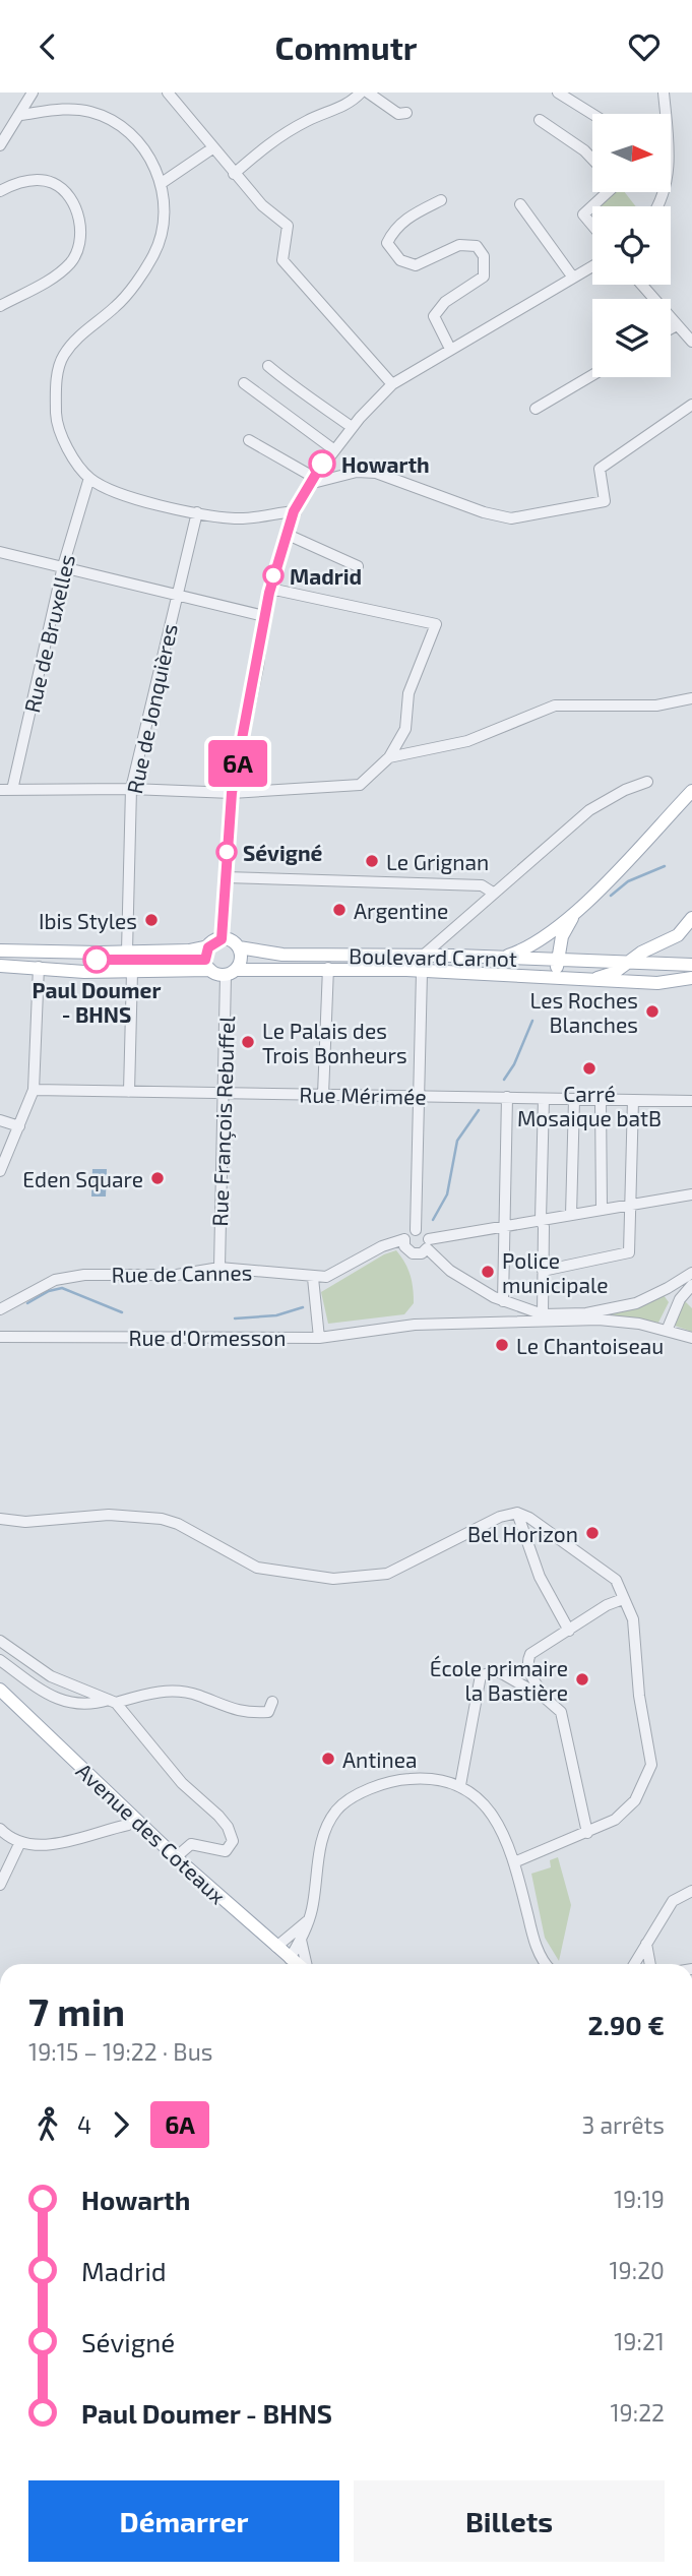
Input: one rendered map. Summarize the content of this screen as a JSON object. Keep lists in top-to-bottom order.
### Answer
{
  "streets": {
    "main road": ["Boulevard Carnot", "Avenue des Coteaux"],
    "street": [
      "Rue de Bruxelles",
      "Rue de Jonquières",
      "Rue Mérimée",
      "Rue François Rebuffel",
      "Rue de Cannes",
      "Rue d'Ormesson"
    ]
  },
  "crossings": [
    ["Boulevard Carnot", "Rue François Rebuffel"],
    ["Rue Mérimée", "Rue François Rebuffel"],
    ["Rue François Rebuffel", "Rue de Cannes"]
  ],
  "places": [
    "Howarth",
    "Madrid",
    "Sévigné",
    "Le Grignan",
    "Argentine",
    "Ibis Styles",
    "Paul Doumer - BHNS",
    "Les Roches Blanches",
    "Le Palais des Trois Bonheurs",
    "Carré Mosaique batB",
    "Eden Square",
    "Police municipale",
    "Le Chantoiseau",
    "Bel Horizon",
    "École primaire la Bastière",
    "Antinea"
  ],
  "lines": ["bus line 6A"],
  "north": "right",
  "page": {
    "header": "Commutr",
    "on_map": "6A",
    "heading": ["7 min", "19:15 – 19:22 · Bus", "2.90 €"],
    "legs": ["4", "6A", "3 arrêts"],
    "list": [
      {
        "name": "Howarth",
        "value": "19:19"
      },
      {
        "name": "Madrid",
        "value": "19:20"
      },
      {
        "name": "Sévigné",
        "value": "19:21"
      },
      {
        "name": "Paul Doumer - BHNS",
        "value": "19:22"
      }
    ],
    "buttons": ["Démarrer", "Billets"]
  }
}
